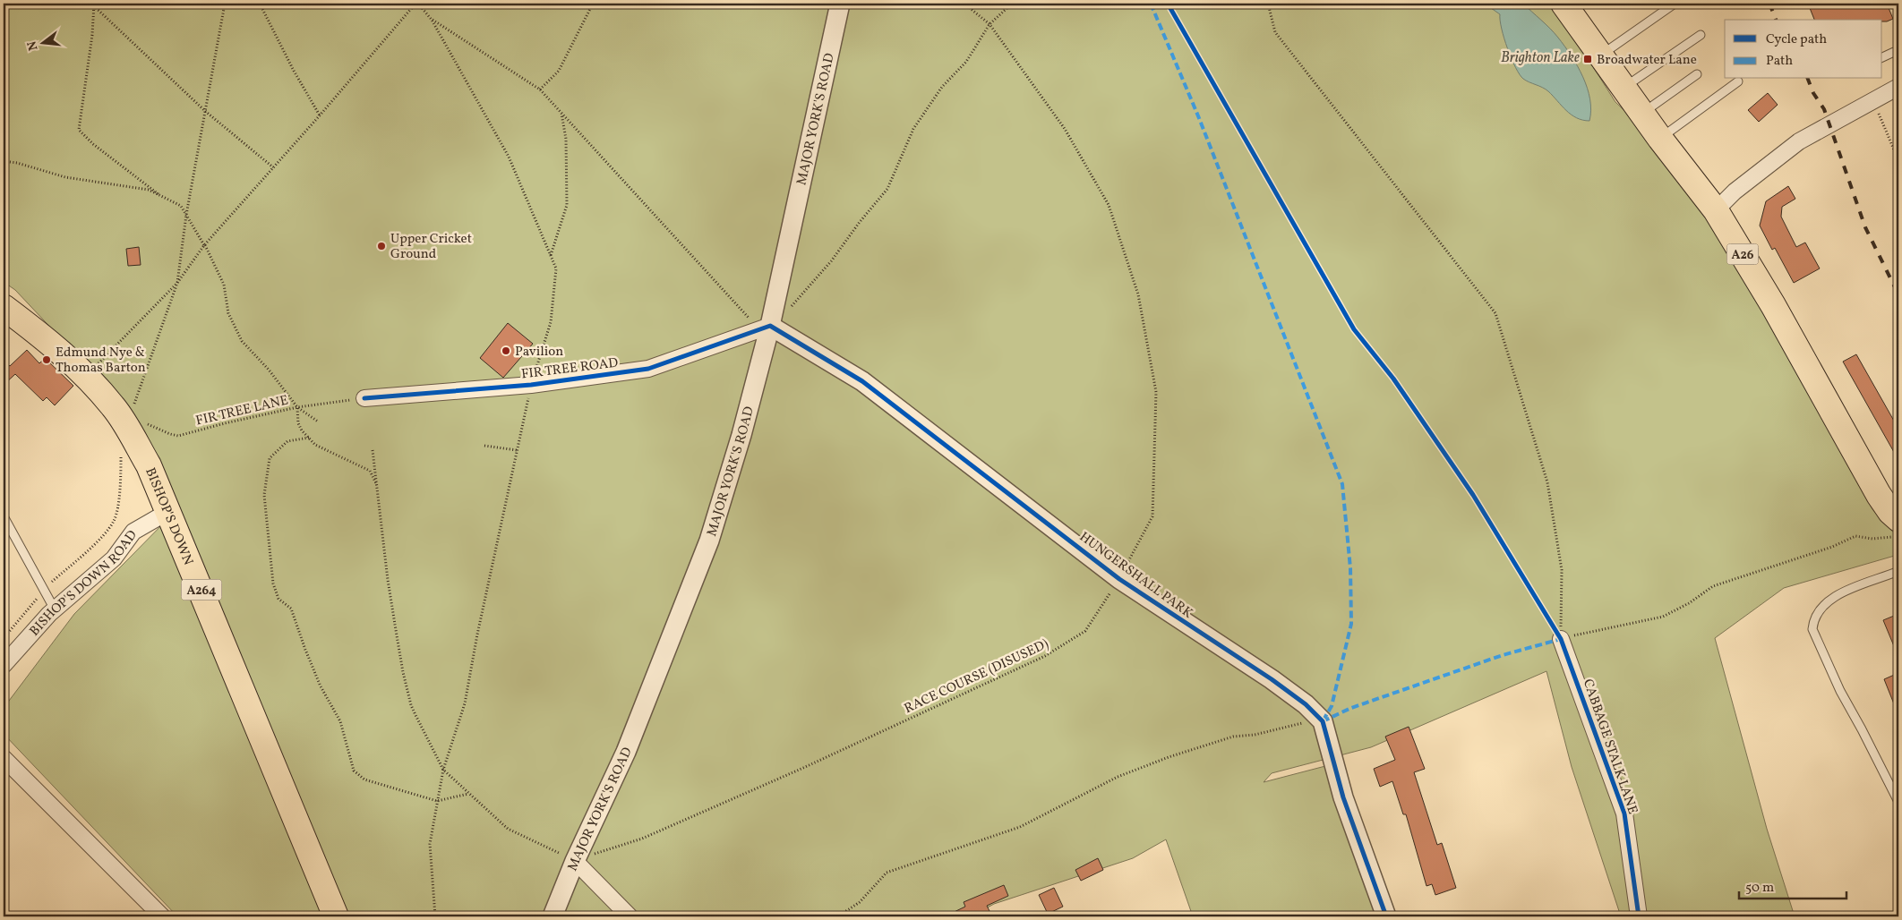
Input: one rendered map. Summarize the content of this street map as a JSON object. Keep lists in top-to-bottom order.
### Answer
{
  "streets": {
    "main road": ["A26", "BISHOP'S DOWN", "A264"],
    "street": [
      "MAJOR YORK'S ROAD",
      "FIR TREE ROAD",
      "HUNGERSHALL PARK",
      "BISHOP'S DOWN ROAD",
      "CABBAGE STALK LANE"
    ],
    "path": ["FIR TREE LANE", "RACE COURSE (DISUSED)"]
  },
  "crossings": [
    ["MAJOR YORK'S ROAD", "FIR TREE ROAD"],
    ["MAJOR YORK'S ROAD", "HUNGERSHALL PARK"],
    ["MAJOR YORK'S ROAD", "RACE COURSE (DISUSED)"],
    ["FIR TREE ROAD", "FIR TREE LANE"],
    ["FIR TREE ROAD", "HUNGERSHALL PARK"],
    ["BISHOP'S DOWN", "BISHOP'S DOWN ROAD"],
    ["HUNGERSHALL PARK", "RACE COURSE (DISUSED)"]
  ],
  "water": ["Brighton Lake"],
  "places": {
    "transit": ["Broadwater Lane"],
    "other": ["Upper Cricket Ground", "Pavilion", "Edmund Nye & Thomas Barton"]
  },
  "legend": ["Cycle path", "Path"],
  "scale_bar": "50 m",
  "north": "left"
}
